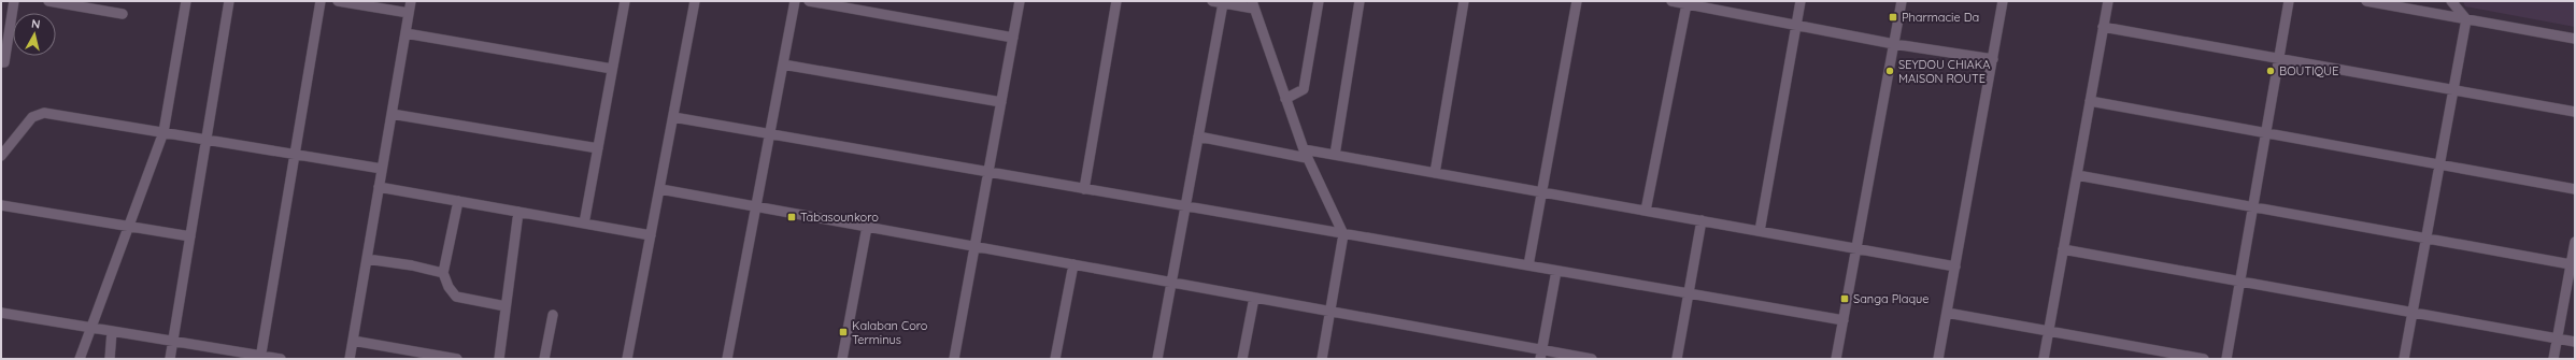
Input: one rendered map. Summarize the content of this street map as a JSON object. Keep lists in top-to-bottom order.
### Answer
{
  "places": {
    "transit": [
      "Pharmacie Da",
      "Tabasounkoro",
      "Sanga Plaque",
      "Kalaban Coro Terminus"
    ],
    "other": ["SEYDOU CHIAKA MAISON ROUTE", "BOUTIQUE"]
  },
  "north": "top"
}
